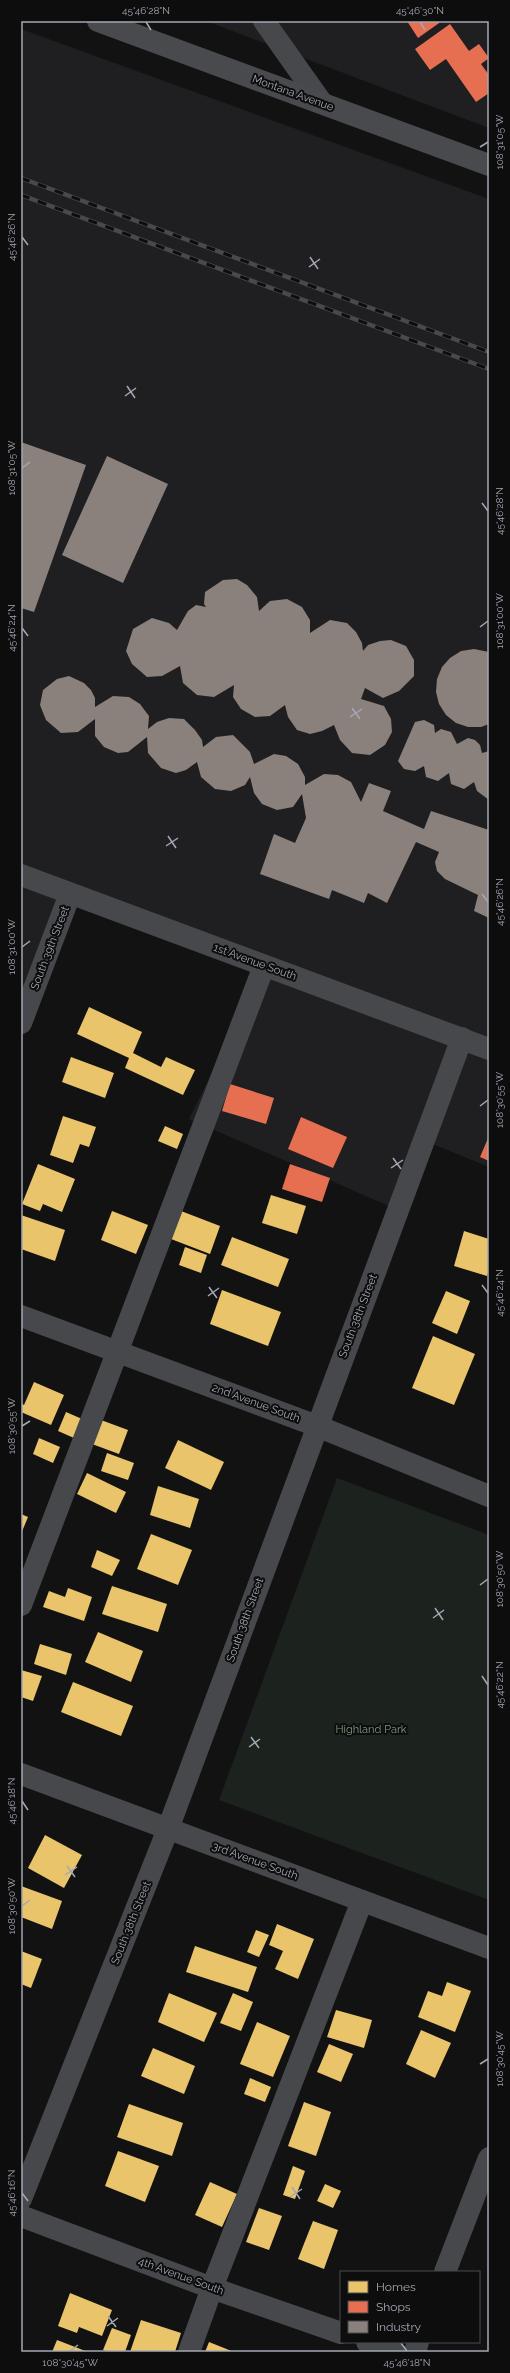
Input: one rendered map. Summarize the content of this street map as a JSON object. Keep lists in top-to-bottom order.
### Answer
{
  "streets": {
    "main road": ["Montana Avenue"],
    "street": [
      "South 39th Street",
      "1st Avenue South",
      "South 38th Street",
      "2nd Avenue South",
      "3rd Avenue South",
      "4th Avenue South"
    ]
  },
  "crossings": [
    ["South 39th Street", "1st Avenue South"],
    ["1st Avenue South", "South 38th Street"],
    ["South 38th Street", "2nd Avenue South"],
    ["South 38th Street", "3rd Avenue South"]
  ],
  "parks": ["Highland Park"],
  "legend": ["Homes", "Shops", "Industry"],
  "coordinates": [
    "45°46'28\"N",
    "45°46'30\"N",
    "108°31'05\"W",
    "45°46'26\"N",
    "108°31'00\"W",
    "45°46'24\"N",
    "108°30'55\"W",
    "108°30'50\"W",
    "45°46'22\"N",
    "45°46'18\"N",
    "108°30'45\"W",
    "45°46'16\"N"
  ]
}
